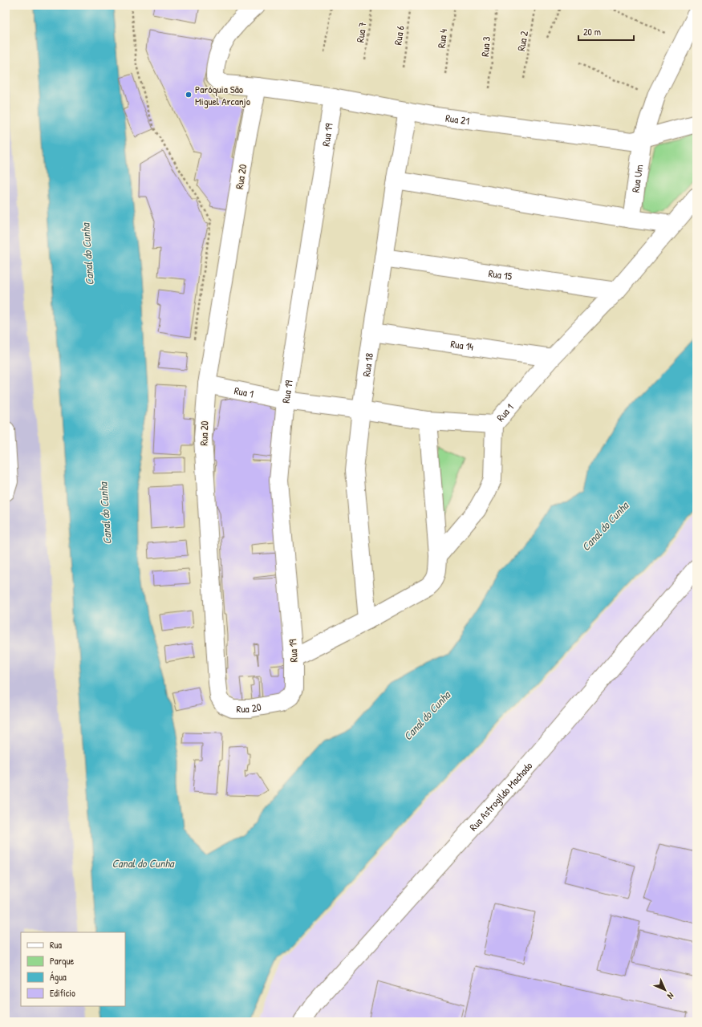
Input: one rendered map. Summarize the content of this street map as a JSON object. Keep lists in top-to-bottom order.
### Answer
{
  "streets": {
    "street": [
      "Rua 21",
      "Rua 19",
      "Rua 20",
      "Rua Um",
      "Rua 15",
      "Rua 14",
      "Rua 18",
      "Rua 1",
      "Rua Astrogildo Machado"
    ],
    "path": [
      "Rua 7",
      "Rua 6",
      "Rua 4",
      "Rua 2",
      "Rua 3"
    ]
  },
  "crossings": [
    ["Rua 21", "Rua 19"],
    ["Rua 21", "Rua 20"],
    ["Rua 21", "Rua Um"],
    ["Rua 21", "Rua 18"],
    ["Rua 19", "Rua 20"],
    ["Rua 19", "Rua 1"],
    ["Rua 20", "Rua 1"],
    ["Rua 15", "Rua 18"],
    ["Rua 15", "Rua 1"],
    ["Rua 14", "Rua 18"],
    ["Rua 14", "Rua 1"],
    ["Rua 18", "Rua 1"]
  ],
  "water": ["Canal do Cunha"],
  "places": ["Paróquia São Miguel Arcanjo"],
  "legend": [
    "Rua",
    "Parque",
    "Água",
    "Edifício"
  ],
  "scale_bar": "20 m",
  "north": "bottom right"
}
